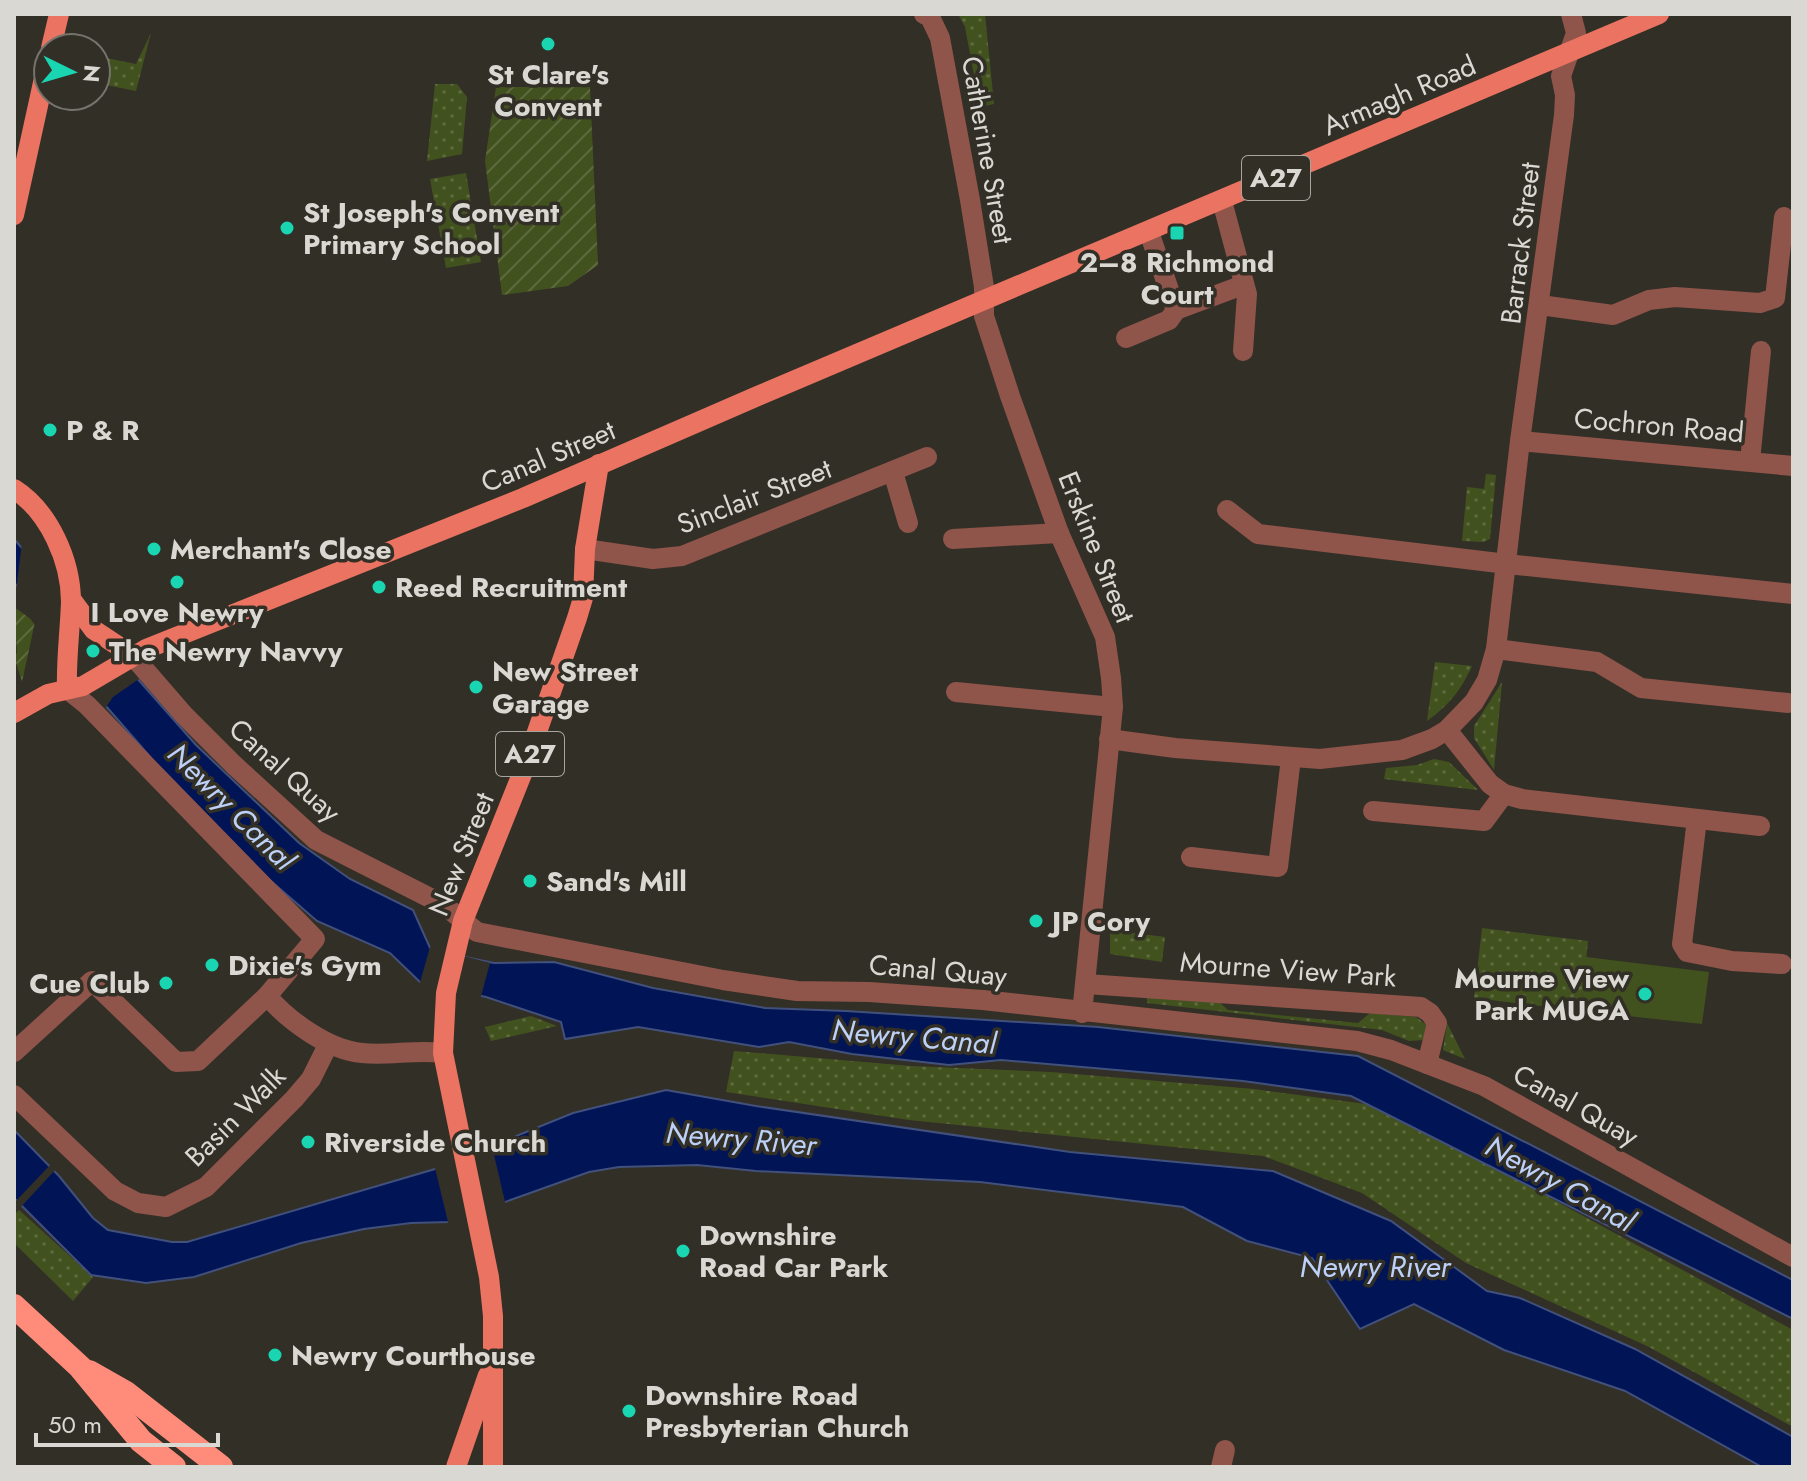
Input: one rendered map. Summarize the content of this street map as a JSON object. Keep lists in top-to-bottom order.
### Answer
{
  "streets": {
    "main road": [
      "Armagh Road",
      "A27",
      "Canal Street",
      "New Street"
    ],
    "street": [
      "Catherine Street",
      "Barrack Street",
      "Cochron Road",
      "Sinclair Street",
      "Erskine Street",
      "Canal Quay",
      "Mourne View Park",
      "Basin Walk"
    ]
  },
  "crossings": [
    ["Armagh Road", "Catherine Street"],
    ["Armagh Road", "Barrack Street"],
    ["Armagh Road", "Canal Street"],
    ["Armagh Road", "Erskine Street"],
    ["Catherine Street", "Canal Street"],
    ["Catherine Street", "Erskine Street"],
    ["A27", "New Street"],
    ["Barrack Street", "Cochron Road"],
    ["Canal Street", "Erskine Street"],
    ["Canal Street", "Canal Quay"],
    ["Canal Street", "New Street"],
    ["Sinclair Street", "New Street"],
    ["Erskine Street", "Canal Quay"],
    ["Erskine Street", "Mourne View Park"],
    ["Canal Quay", "New Street"],
    ["Canal Quay", "Mourne View Park"]
  ],
  "water": ["Newry Canal", "Newry River"],
  "places": {
    "other": [
      "St Clare's Convent",
      "St Joseph's Convent Primary School",
      "P & R",
      "Merchant's Close",
      "I Love Newry",
      "Reed Recruitment",
      "The Newry Navvy",
      "New Street Garage",
      "Sand's Mill",
      "JP Cory",
      "Dixie's Gym",
      "Cue Club",
      "Mourne View Park MUGA",
      "Riverside Church",
      "Downshire Road Car Park",
      "Newry Courthouse",
      "Downshire Road Presbyterian Church"
    ],
    "transit": ["2–8 Richmond Court"]
  },
  "scale_bar": "50 m",
  "north": "right"
}
